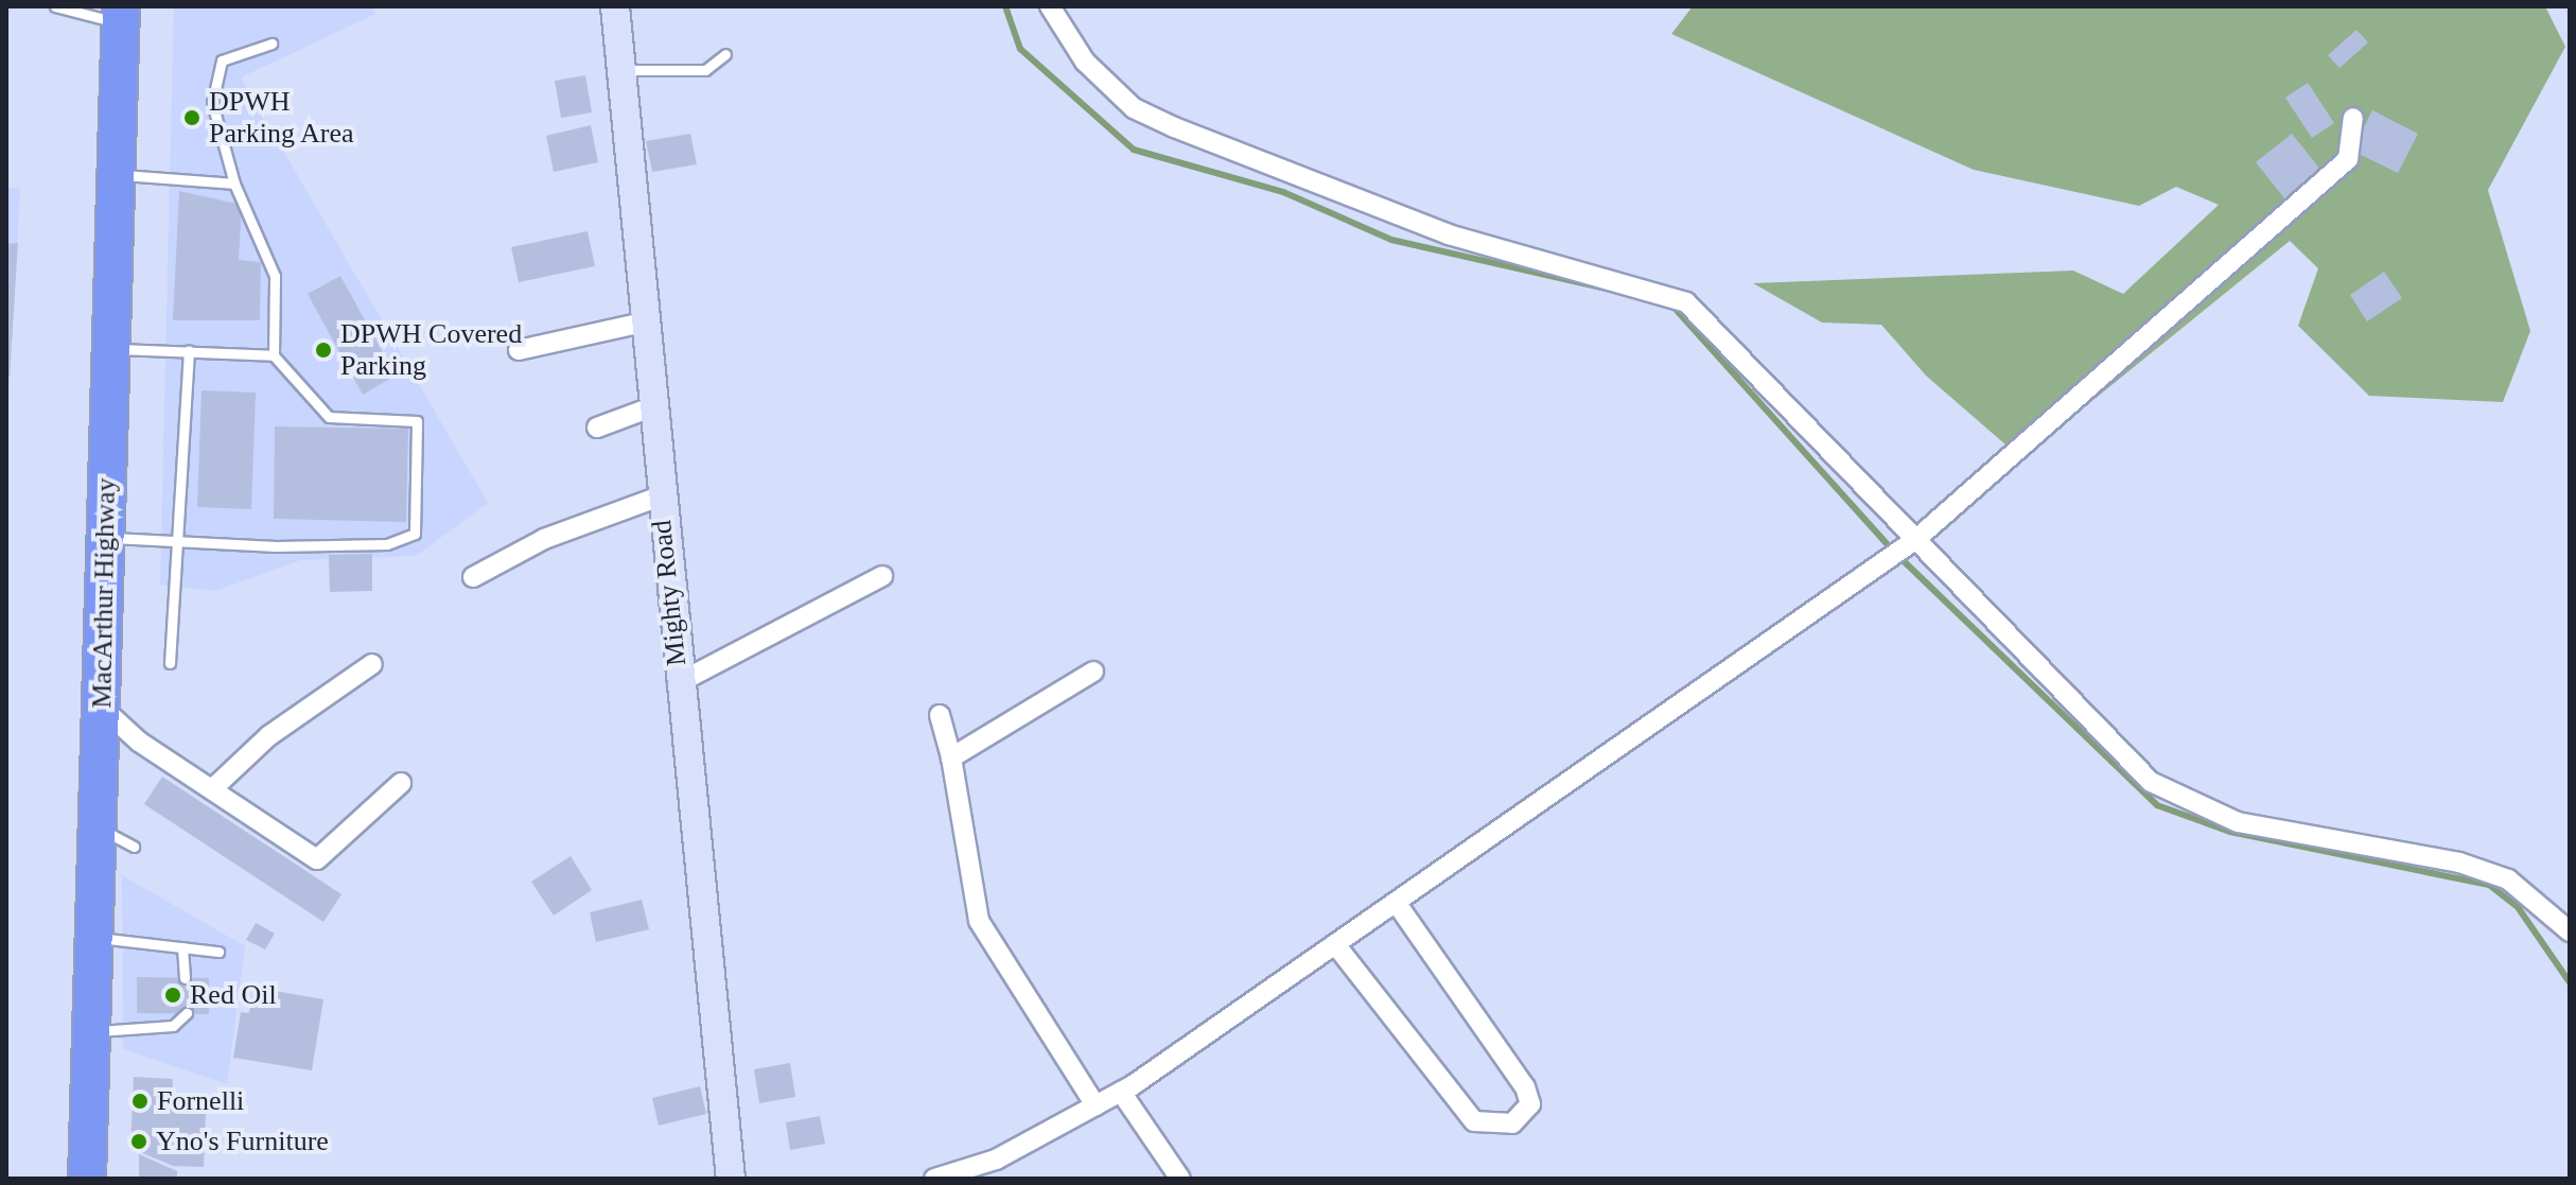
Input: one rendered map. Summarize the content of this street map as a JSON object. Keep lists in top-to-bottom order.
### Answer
{
  "streets": {
    "highway": ["MacArthur Highway"],
    "street": ["Mighty Road"]
  },
  "places": [
    "DPWH Parking Area",
    "DPWH Covered Parking",
    "Red Oil",
    "Fornelli",
    "Yno's Furniture"
  ]
}
